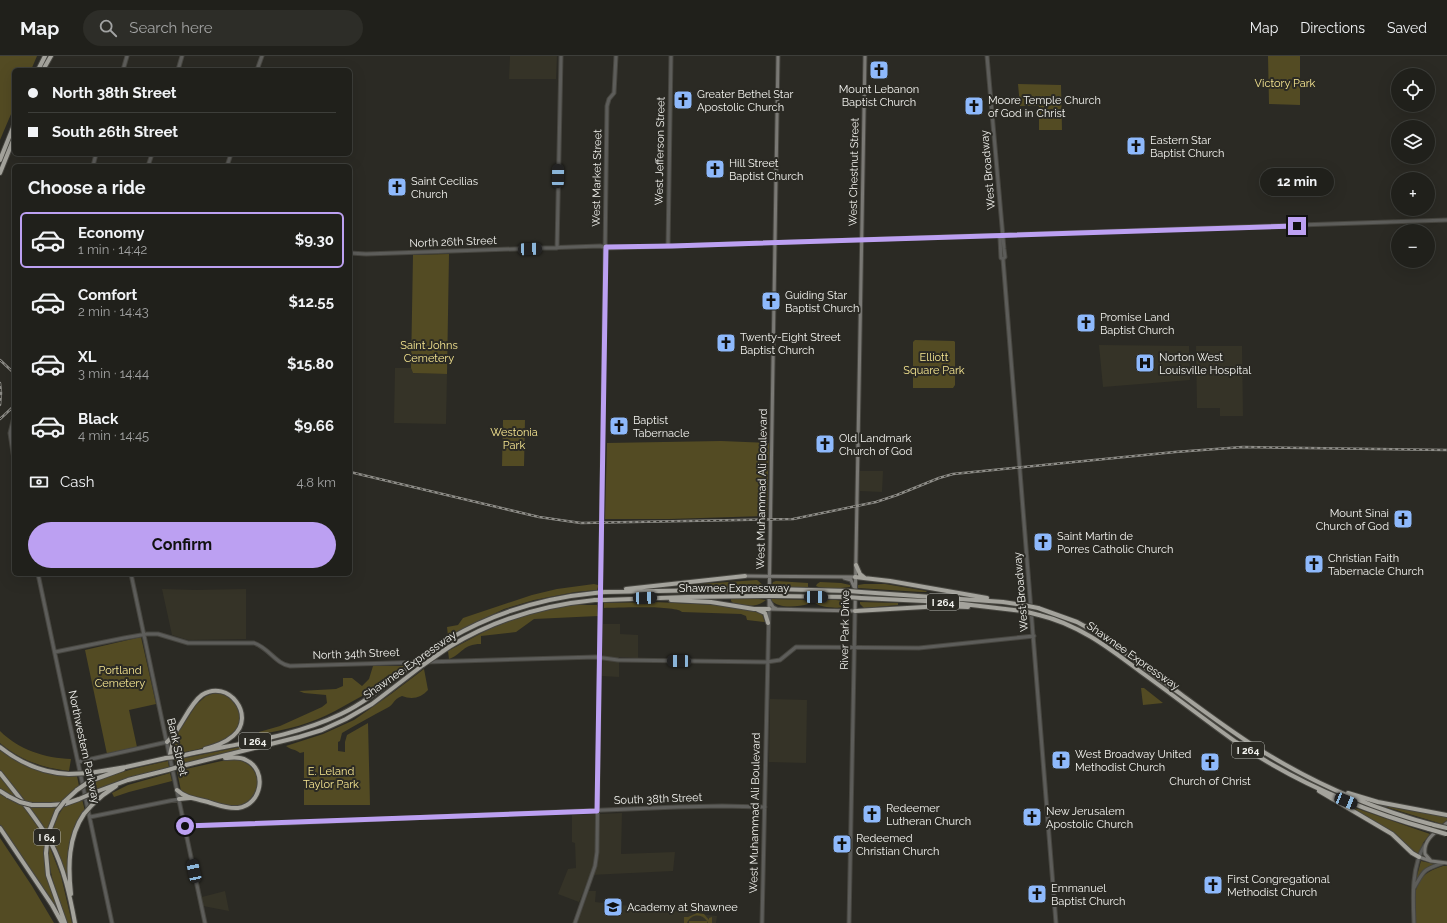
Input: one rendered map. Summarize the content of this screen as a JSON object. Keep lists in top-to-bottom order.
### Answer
{
  "streets": {
    "highway": ["Shawnee Expressway", "I 264", "I 64"],
    "main road": ["West Chestnut Street", "West Muhammad Ali Boulevard", "River Park Drive"],
    "street": [
      "West Jefferson Street",
      "West Broadway",
      "West Market Street",
      "North 26th Street",
      "North 34th Street",
      "Northwestern Parkway",
      "Bank Street",
      "South 38th Street"
    ]
  },
  "crossings": [
    ["West Jefferson Street", "North 26th Street"],
    ["West Broadway", "North 26th Street"],
    ["West Broadway", "North 34th Street"],
    ["West Chestnut Street", "North 26th Street"],
    ["West Chestnut Street", "River Park Drive"],
    ["West Market Street", "North 26th Street"],
    ["West Market Street", "North 34th Street"],
    ["West Market Street", "South 38th Street"],
    ["North 26th Street", "West Muhammad Ali Boulevard"],
    ["West Muhammad Ali Boulevard", "North 34th Street"],
    ["West Muhammad Ali Boulevard", "South 38th Street"],
    ["River Park Drive", "North 34th Street"],
    ["North 34th Street", "Bank Street"],
    ["Bank Street", "South 38th Street"]
  ],
  "parks": [
    "Victory Park",
    "Saint Johns Cemetery",
    "Elliott Square Park",
    "Westonia Park",
    "Portland Cemetery",
    "E. Leland Taylor Park"
  ],
  "places": {
    "church": [
      "Mount Lebanon Baptist Church",
      "Greater Bethel Star Apostolic Church",
      "Moore Temple Church of God in Christ",
      "Eastern Star Baptist Church",
      "Hill Street Baptist Church",
      "Saint Cecilias Church",
      "Guiding Star Baptist Church",
      "Promise Land Baptist Church",
      "Twenty-Eight Street Baptist Church",
      "Baptist Tabernacle",
      "Old Landmark Church of God",
      "Mount Sinai Church of God",
      "Saint Martin de Porres Catholic Church",
      "Christian Faith Tabernacle Church",
      "West Broadway United Methodist Church",
      "Church of Christ",
      "Redeemer Lutheran Church",
      "New Jerusalem Apostolic Church",
      "Redeemed Christian Church",
      "First Congregational Methodist Church",
      "Emmanuel Baptist Church"
    ],
    "hospital": ["Norton West Louisville Hospital"],
    "school or university": ["Academy at Shawnee"]
  },
  "page": {
    "header": "Map",
    "search": "Search here",
    "nav": ["Map", "Directions", "Saved"],
    "map_buttons": ["+", "−"],
    "banner": ["North 38th Street", "South 26th Street"],
    "heading": "Choose a ride",
    "bubble": "12 min",
    "list": [
      {
        "name": "Economy",
        "note": "1 min · 14:42",
        "value": "$9.30"
      },
      {
        "name": "Comfort",
        "note": "2 min · 14:43",
        "value": "$12.55"
      },
      {
        "name": "XL",
        "note": "3 min · 14:44",
        "value": "$15.80"
      },
      {
        "name": "Black",
        "note": "4 min · 14:45",
        "value": "$9.66"
      }
    ],
    "pay": ["Cash", "4.8 km"],
    "buttons": "Confirm"
  }
}
